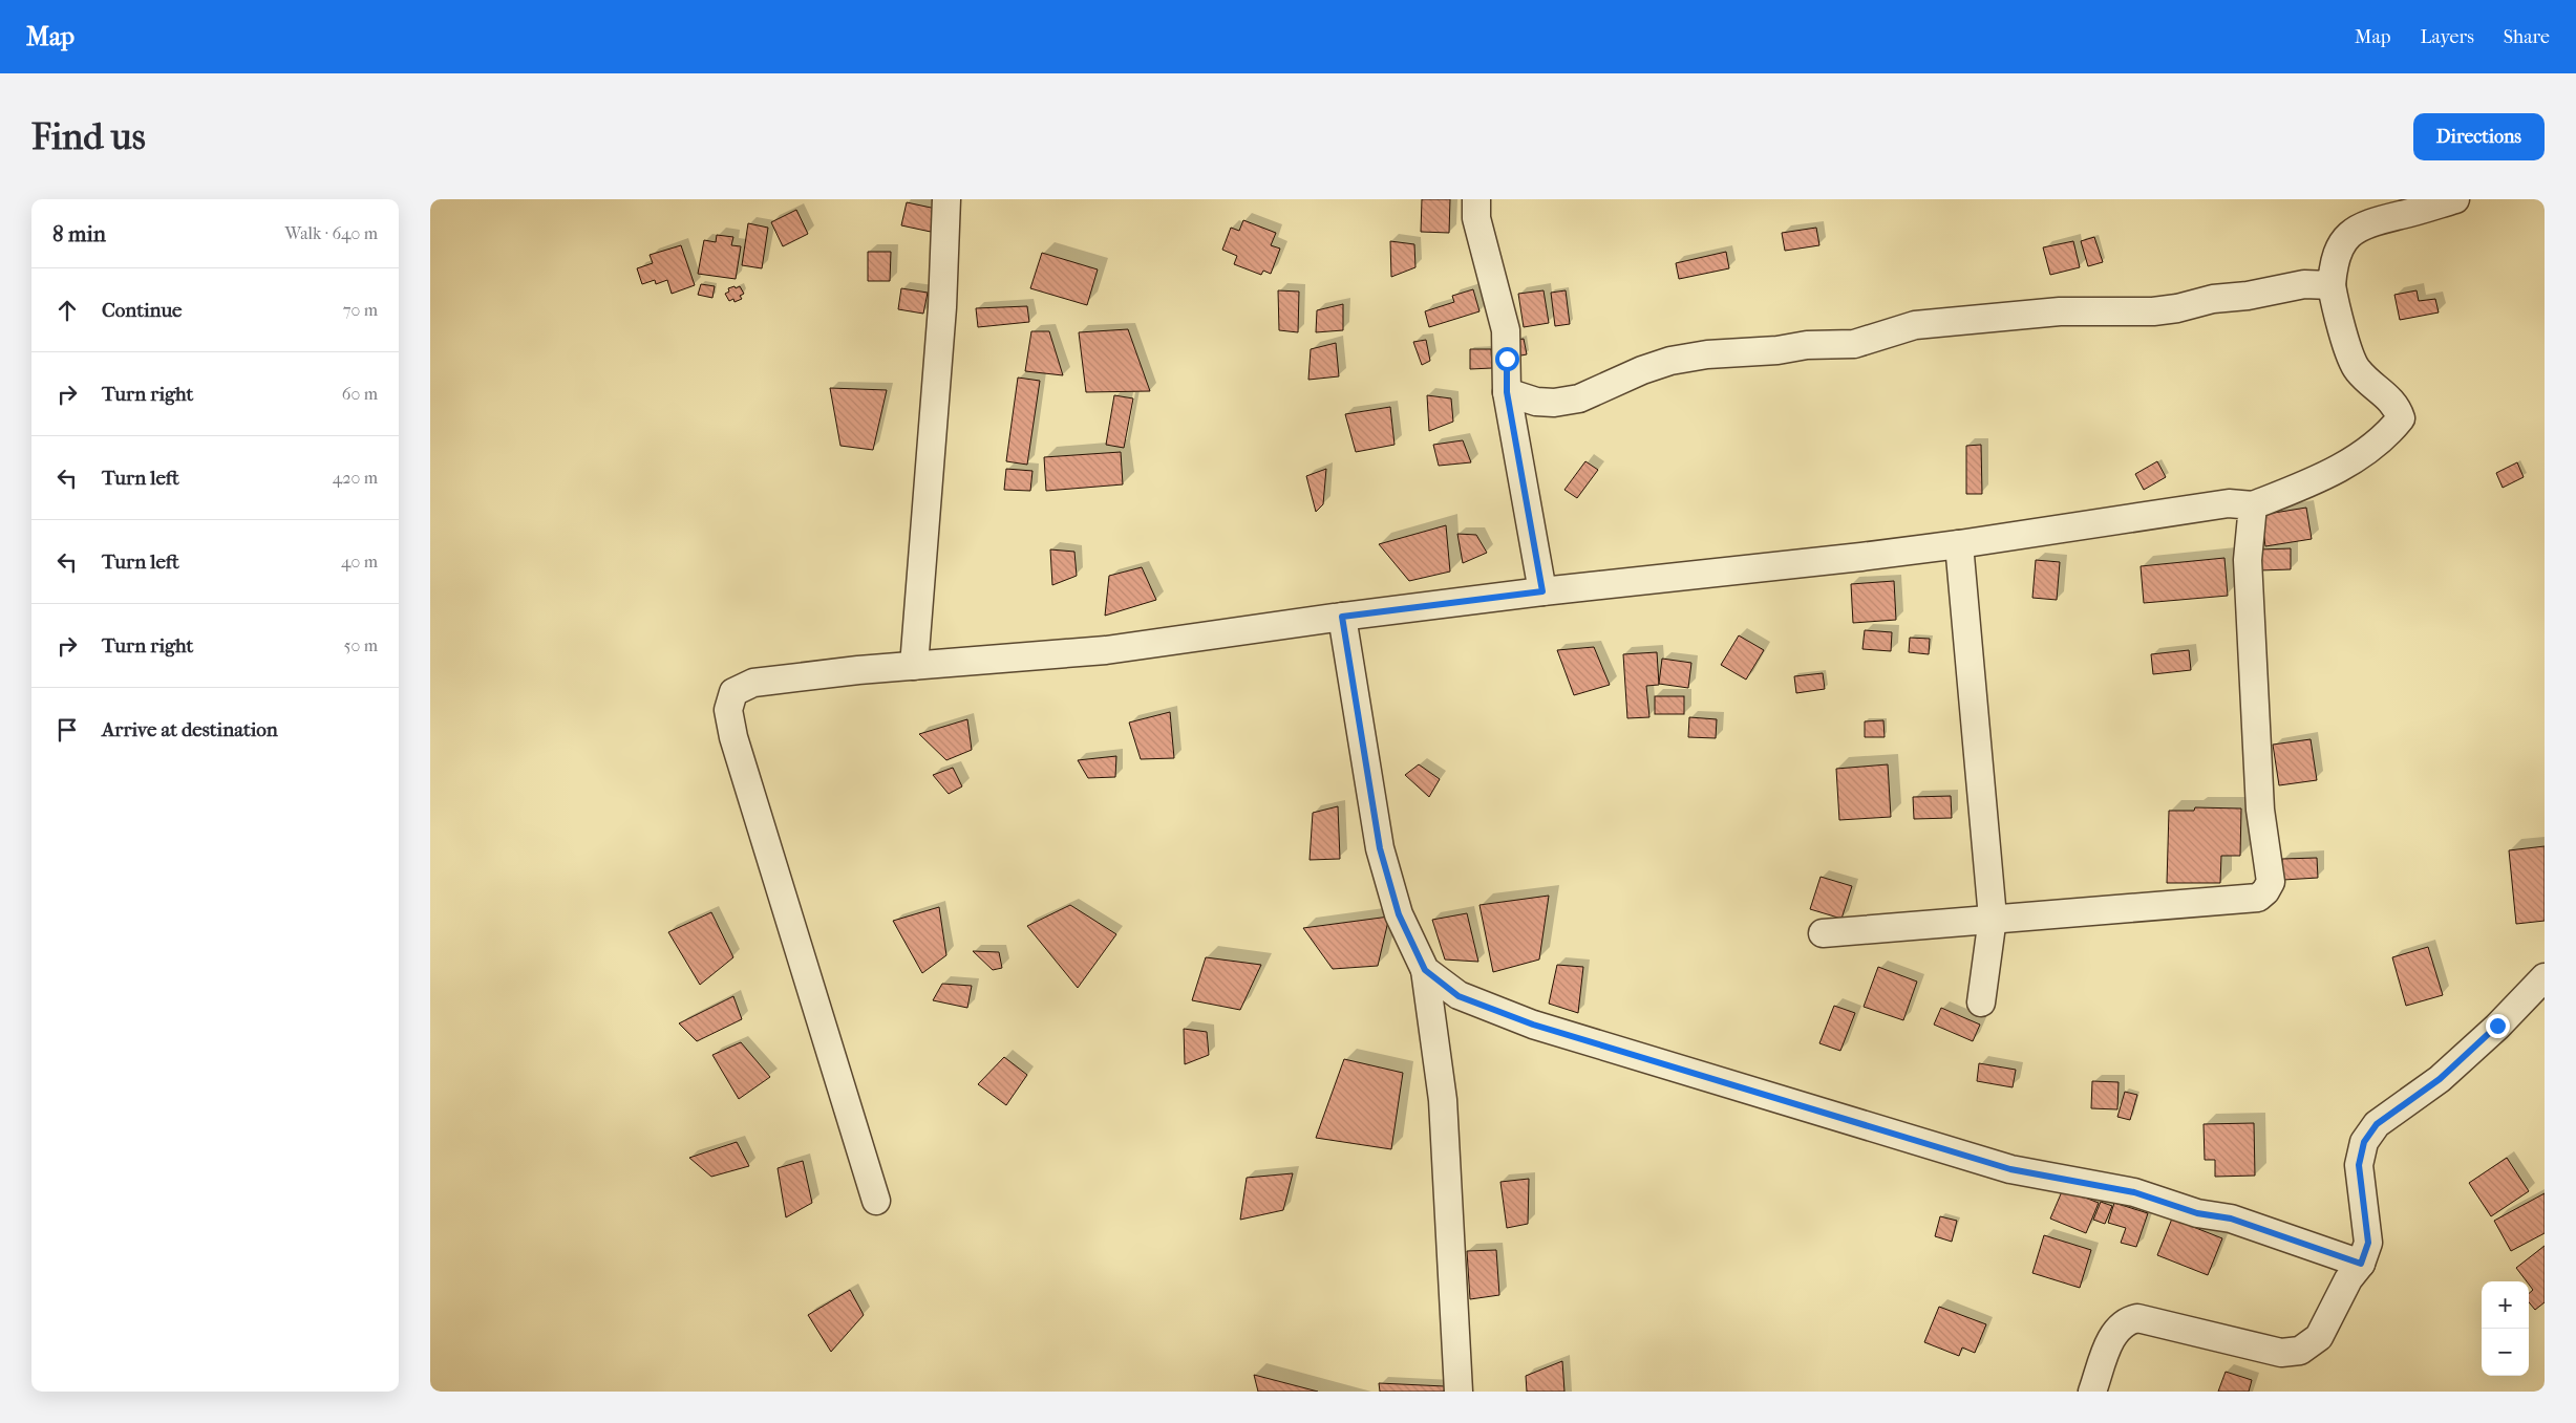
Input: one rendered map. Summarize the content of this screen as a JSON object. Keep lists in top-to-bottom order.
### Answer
{
  "page": {
    "header": "Map",
    "nav": ["Map", "Layers", "Share"],
    "buttons": "Directions",
    "title": "Find us",
    "heading": ["8 min", "Walk · 640 m"],
    "list": [
      ["Continue", "70 m"],
      ["Turn right", "60 m"],
      ["Turn left", "420 m"],
      ["Turn left", "40 m"],
      ["Turn right", "50 m"],
      "Arrive at destination"
    ],
    "map_buttons": ["+", "−"]
  }
}
